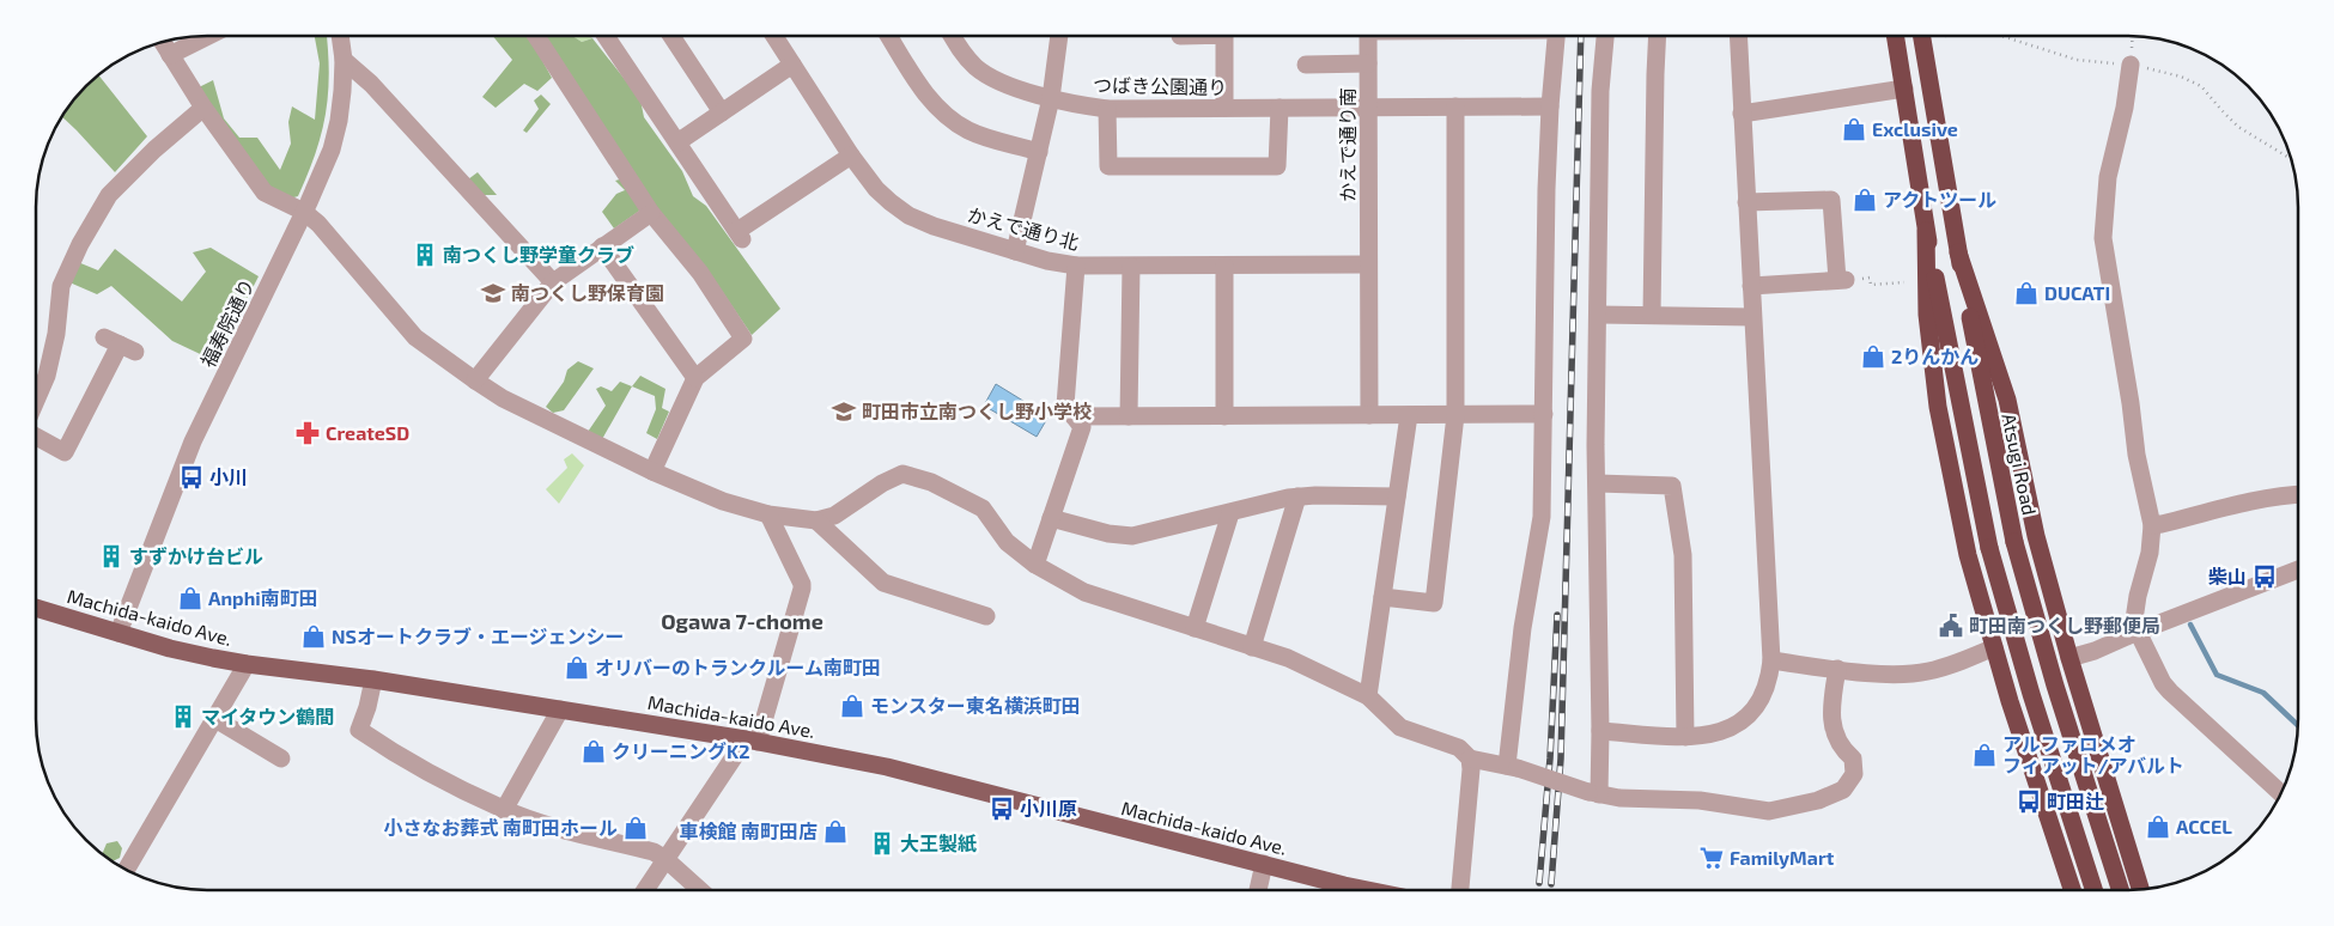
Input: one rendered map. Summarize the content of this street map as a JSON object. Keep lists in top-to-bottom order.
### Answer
{
  "streets": {
    "highway": ["Atsugi Road"],
    "main road": ["Machida-kaido Ave."],
    "street": [
      "つばき公園通り",
      "かえで通り南",
      "かえで通り北",
      "福寿院通り"
    ]
  },
  "crossings": [
    ["つばき公園通り", "かえで通り南"],
    ["かえで通り南", "かえで通り北"],
    ["福寿院通り", "Machida-kaido Ave."]
  ],
  "districts": ["Ogawa 7-chome"],
  "places": {
    "shop": [
      "Exclusive",
      "アクトツール",
      "DUCATI",
      "2りんかん",
      "Anphi南町田",
      "NSオートクラブ・エージェンシー",
      "オリバーのトランクルーム南町田",
      "モンスター東名横浜町田",
      "クリーニングK2",
      "アルファロメオ フィアット/アバルト",
      "ACCEL",
      "小さなお葬式 南町田ホール",
      "車検館 南町田店"
    ],
    "building": [
      "南つくし野学童クラブ",
      "すずかけ台ビル",
      "マイタウン鶴間",
      "大王製紙"
    ],
    "school or university": ["南つくし野保育園", "町田市立南つくし野小学校"],
    "pharmacy": ["CreateSD"],
    "bus stop": [
      "小川",
      "柴山",
      "町田辻",
      "小川原"
    ],
    "public building": ["町田南つくし野郵便局"],
    "supermarket": ["FamilyMart"]
  }
}
